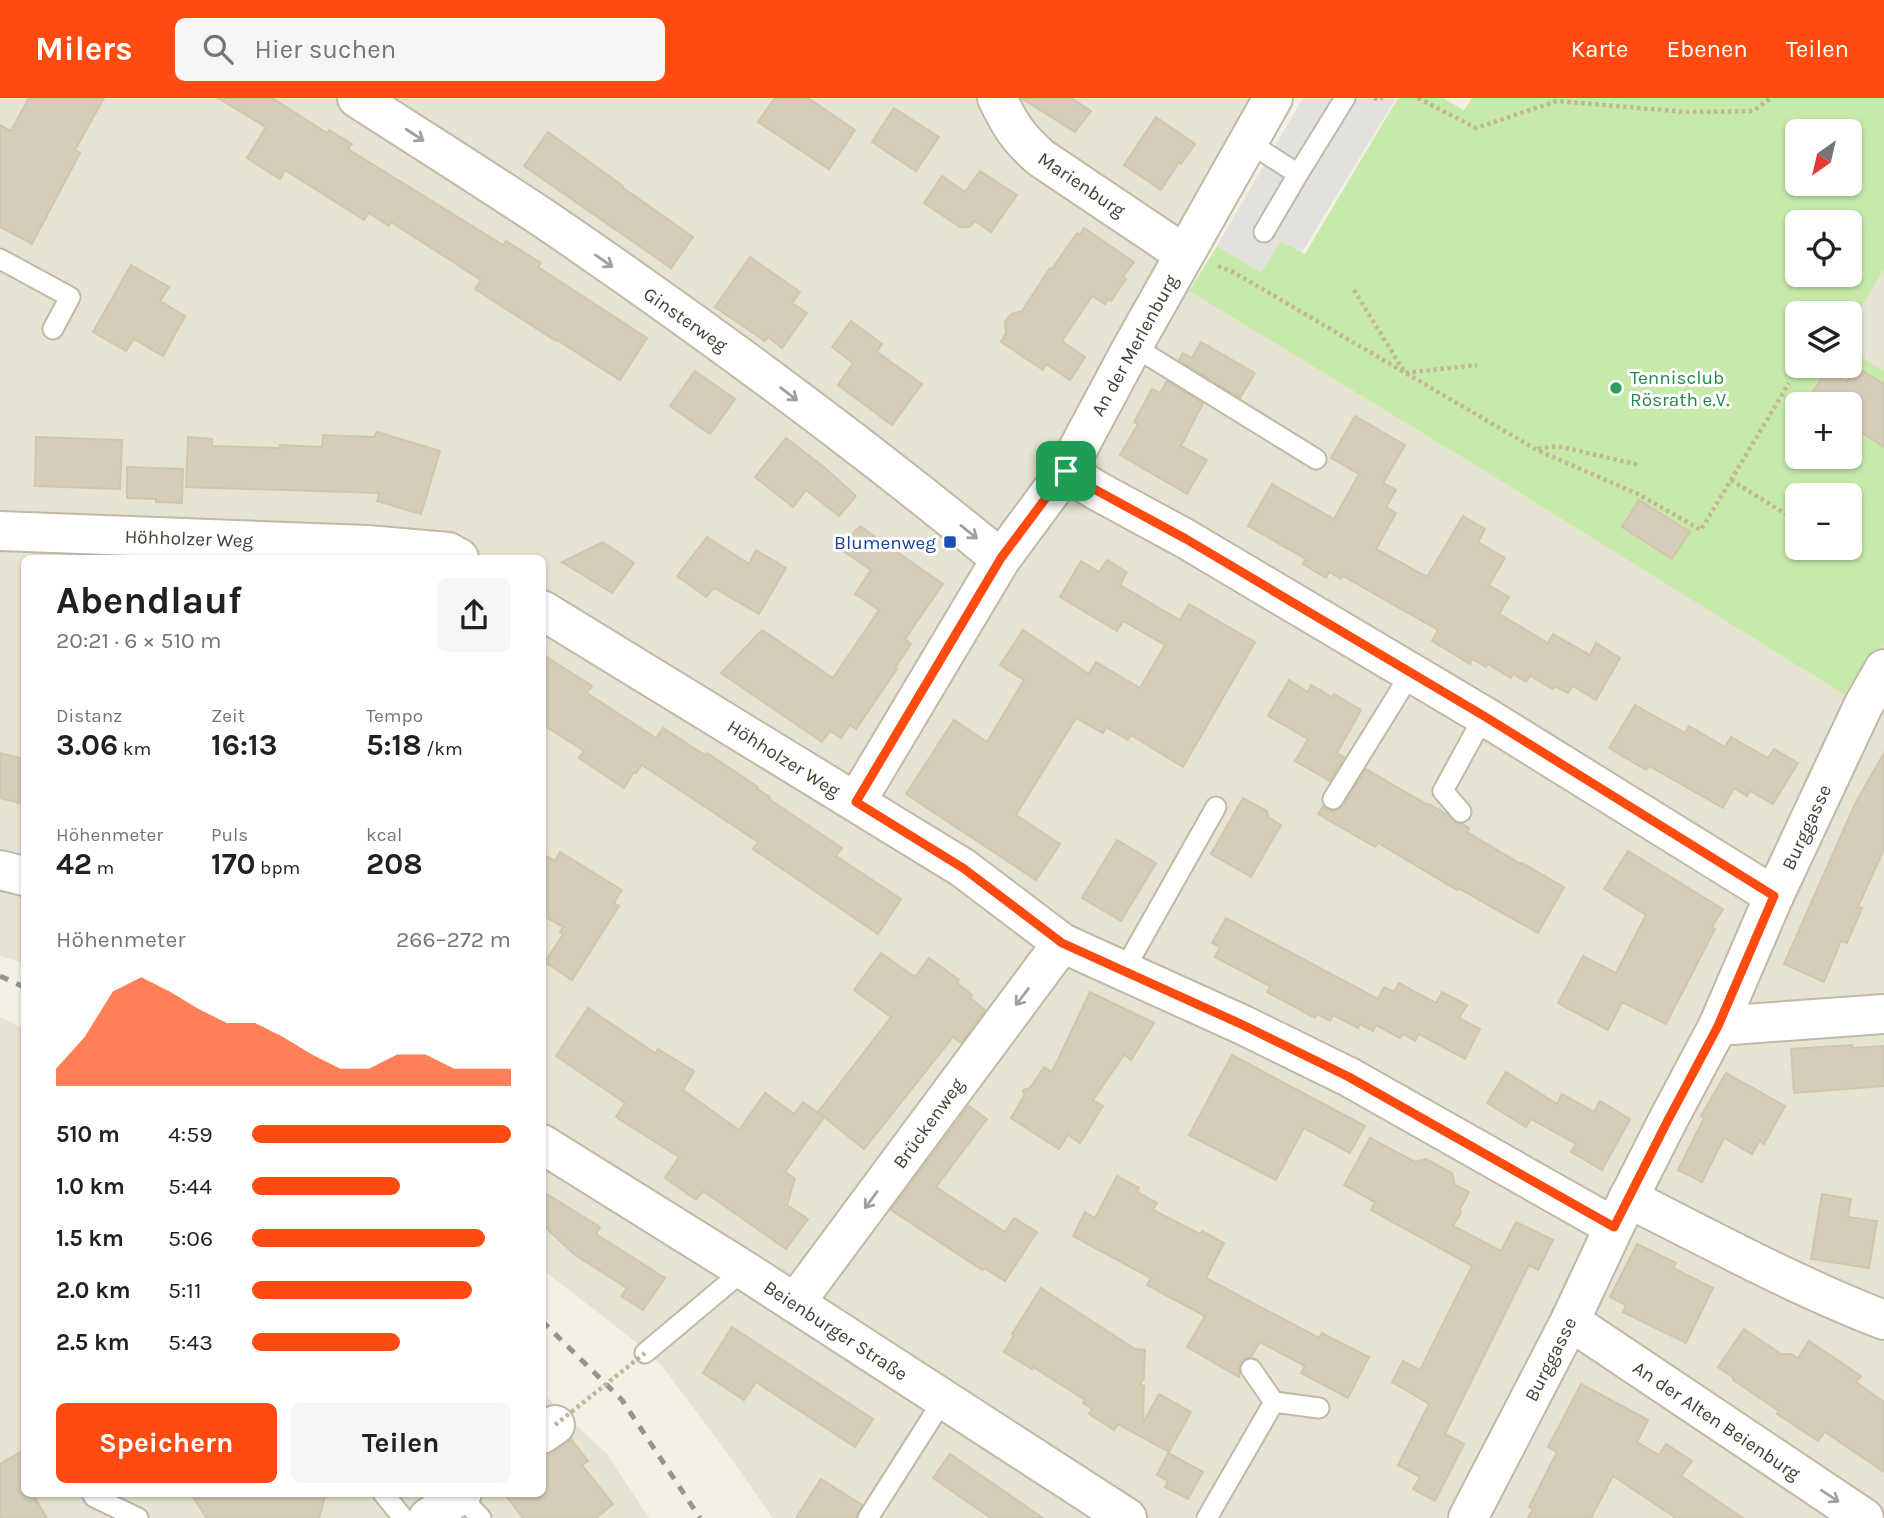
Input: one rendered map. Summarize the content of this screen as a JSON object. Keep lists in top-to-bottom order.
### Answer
{
  "streets": {
    "street": [
      "Marienburg",
      "Ginsterweg",
      "An der Merlenburg",
      "Höhholzer Weg",
      "Burggasse",
      "Brückenweg",
      "Beienburger Straße",
      "An der Alten Beienburg"
    ]
  },
  "crossings": [
    ["Marienburg", "An der Merlenburg"],
    ["Ginsterweg", "An der Merlenburg"],
    ["An der Merlenburg", "Höhholzer Weg"],
    ["Höhholzer Weg", "Burggasse"],
    ["Höhholzer Weg", "Brückenweg"],
    ["Burggasse", "An der Alten Beienburg"],
    ["Brückenweg", "Beienburger Straße"]
  ],
  "one_way": ["Ginsterweg", "Brückenweg"],
  "places": {
    "other": ["Tennisclub Rösrath e.V."],
    "transit": ["Blumenweg"]
  },
  "north": "bottom left",
  "page": {
    "header": "Milers",
    "search": "Hier suchen",
    "nav": ["Karte", "Ebenen", "Teilen"],
    "map_buttons": ["+", "−"],
    "heading": ["Abendlauf", "20:21 · 6 × 510 m"],
    "stats": [
      ["Distanz", "3.06 km"],
      ["Zeit", "16:13"],
      ["Tempo", "5:18 /km"],
      ["Höhenmeter", "42 m"],
      ["Puls", "170 bpm"],
      ["kcal", "208"]
    ],
    "chart": ["Höhenmeter", "266–272 m"],
    "list": [
      {
        "name": "510 m",
        "note": "4:59"
      },
      {
        "name": "1.0 km",
        "note": "5:44"
      },
      {
        "name": "1.5 km",
        "note": "5:06"
      },
      {
        "name": "2.0 km",
        "note": "5:11"
      },
      {
        "name": "2.5 km",
        "note": "5:43"
      }
    ],
    "buttons": ["Speichern", "Teilen"]
  }
}
